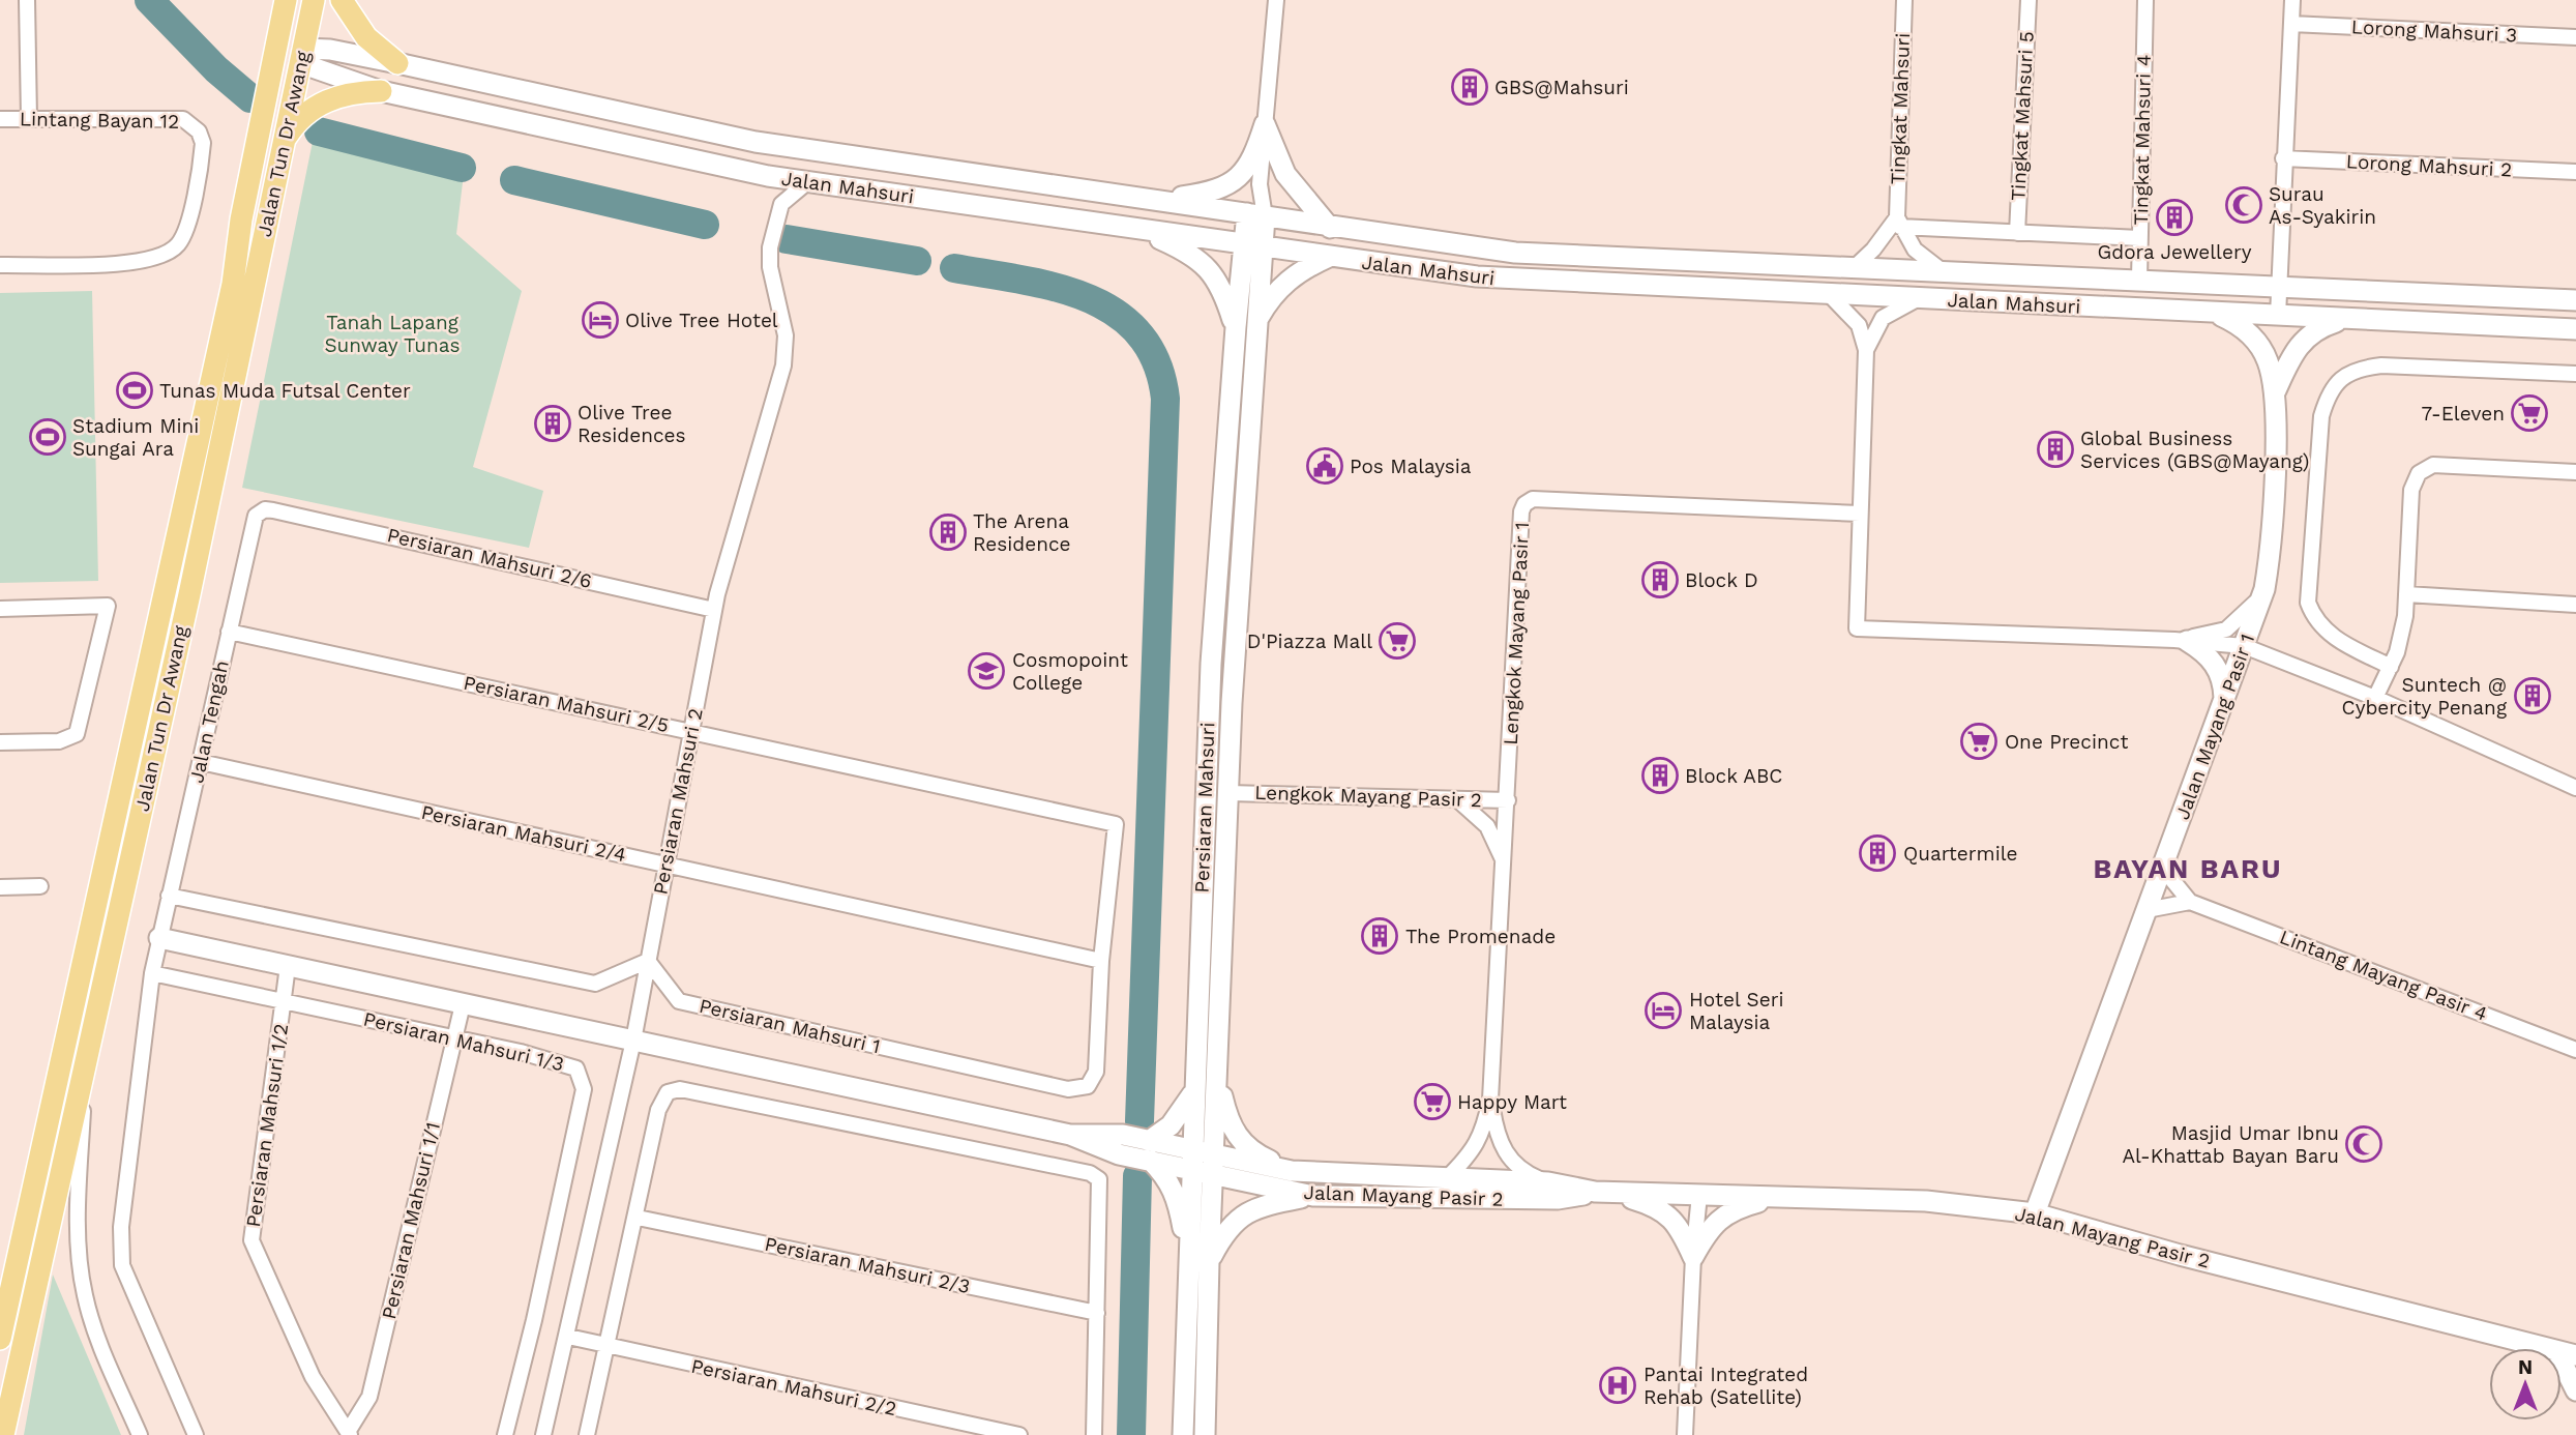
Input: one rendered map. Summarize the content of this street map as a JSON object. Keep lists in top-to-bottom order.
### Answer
{
  "streets": {
    "main road": ["Jalan Tun Dr Awang"],
    "street": [
      "Lorong Mahsuri 3",
      "Tingkat Mahsuri",
      "Tingkat Mahsuri 5",
      "Lintang Bayan 12",
      "Tingkat Mahsuri 4",
      "Lorong Mahsuri 2",
      "Jalan Mahsuri",
      "Persiaran Mahsuri 2/6",
      "Lengkok Mayang Pasir 1",
      "Persiaran Mahsuri 2/5",
      "Jalan Tengah",
      "Jalan Mayang Pasir 1",
      "Lengkok Mayang Pasir 2",
      "Persiaran Mahsuri 2",
      "Persiaran Mahsuri",
      "Persiaran Mahsuri 2/4",
      "Lintang Mayang Pasir 4",
      "Persiaran Mahsuri 1",
      "Persiaran Mahsuri 1/3",
      "Persiaran Mahsuri 1/2",
      "Jalan Mayang Pasir 2",
      "Persiaran Mahsuri 1/1",
      "Persiaran Mahsuri 2/3",
      "Persiaran Mahsuri 2/2"
    ]
  },
  "crossings": [
    ["Tingkat Mahsuri 4", "Jalan Mahsuri"],
    ["Jalan Tun Dr Awang", "Jalan Mahsuri"],
    ["Jalan Mahsuri", "Jalan Mayang Pasir 1"],
    ["Jalan Mahsuri", "Persiaran Mahsuri 2"],
    ["Jalan Mahsuri", "Persiaran Mahsuri"],
    ["Persiaran Mahsuri 2/6", "Jalan Tengah"],
    ["Persiaran Mahsuri 2/6", "Persiaran Mahsuri 2"],
    ["Lengkok Mayang Pasir 1", "Lengkok Mayang Pasir 2"],
    ["Lengkok Mayang Pasir 1", "Jalan Mayang Pasir 2"],
    ["Persiaran Mahsuri 2/5", "Jalan Tengah"],
    ["Persiaran Mahsuri 2/5", "Persiaran Mahsuri 2"],
    ["Persiaran Mahsuri 2/5", "Persiaran Mahsuri 1"],
    ["Jalan Tengah", "Persiaran Mahsuri 2/4"],
    ["Jalan Mayang Pasir 1", "Lintang Mayang Pasir 4"],
    ["Jalan Mayang Pasir 1", "Jalan Mayang Pasir 2"],
    ["Lengkok Mayang Pasir 2", "Persiaran Mahsuri"],
    ["Persiaran Mahsuri 2", "Persiaran Mahsuri 2/4"],
    ["Persiaran Mahsuri 2", "Persiaran Mahsuri 1"],
    ["Persiaran Mahsuri 2", "Persiaran Mahsuri 2/2"],
    ["Persiaran Mahsuri", "Jalan Mayang Pasir 2"],
    ["Persiaran Mahsuri 2/4", "Persiaran Mahsuri 1"],
    ["Persiaran Mahsuri 1/3", "Persiaran Mahsuri 1/2"],
    ["Persiaran Mahsuri 1/3", "Persiaran Mahsuri 1/1"],
    ["Persiaran Mahsuri 1/2", "Persiaran Mahsuri 1/1"]
  ],
  "districts": ["BAYAN BARU"],
  "parks": ["Tanah Lapang Sunway Tunas"],
  "places": {
    "building": [
      "GBS@Mahsuri",
      "Gdora Jewellery",
      "Olive Tree Residences",
      "Global Business Services (GBS@Mayang)",
      "The Arena Residence",
      "Block D",
      "Suntech @ Cybercity Penang",
      "Block ABC",
      "Quartermile",
      "The Promenade"
    ],
    "mosque": ["Surau As-Syakirin", "Masjid Umar Ibnu Al-Khattab Bayan Baru"],
    "hotel": ["Olive Tree Hotel", "Hotel Seri Malaysia"],
    "sports": ["Tunas Muda Futsal Center", "Stadium Mini Sungai Ara"],
    "supermarket": [
      "7-Eleven",
      "D'Piazza Mall",
      "One Precinct",
      "Happy Mart"
    ],
    "public building": ["Pos Malaysia"],
    "school or university": ["Cosmopoint College"],
    "hospital": ["Pantai Integrated Rehab (Satellite)"]
  },
  "north": "top"
}
